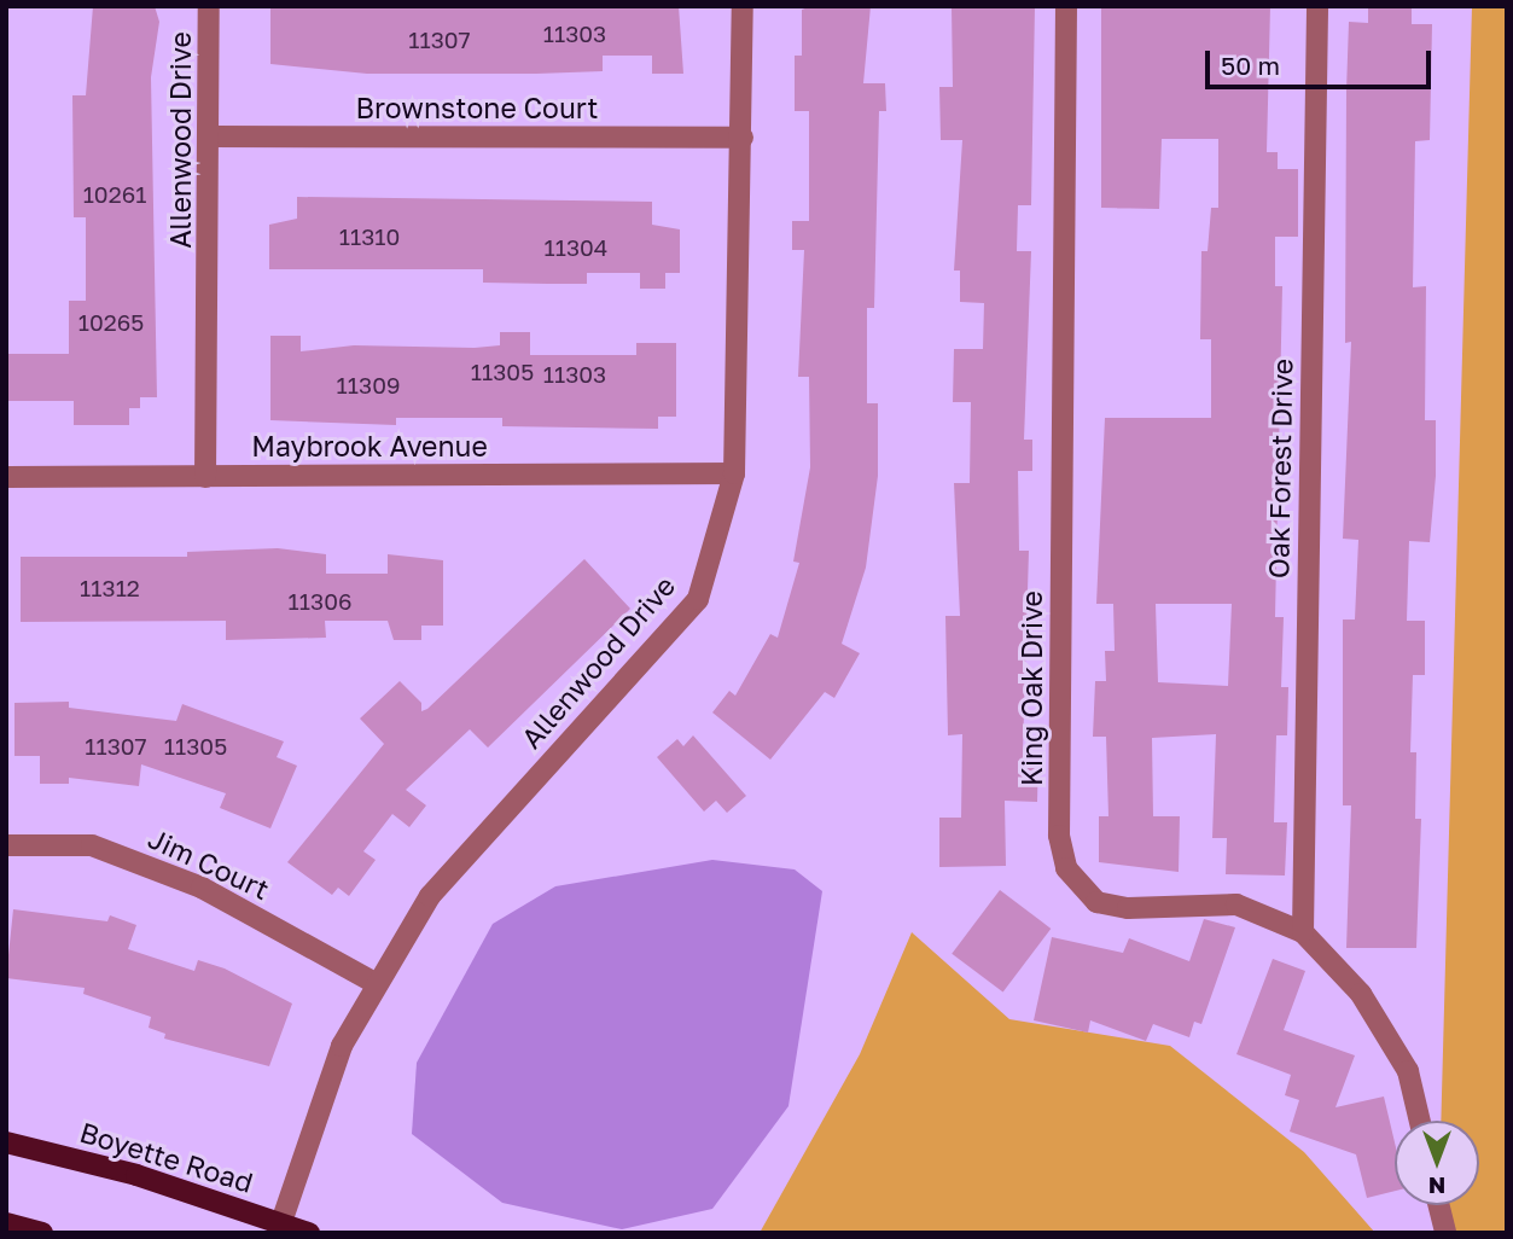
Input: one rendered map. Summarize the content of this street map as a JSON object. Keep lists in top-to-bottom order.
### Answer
{
  "streets": {
    "main road": ["Boyette Road"],
    "street": [
      "Brownstone Court",
      "Allenwood Drive",
      "Maybrook Avenue",
      "Oak Forest Drive",
      "King Oak Drive",
      "Jim Court"
    ]
  },
  "crossings": [
    ["Brownstone Court", "Allenwood Drive"],
    ["Allenwood Drive", "Maybrook Avenue"],
    ["Allenwood Drive", "Jim Court"],
    ["Allenwood Drive", "Boyette Road"],
    ["Oak Forest Drive", "King Oak Drive"]
  ],
  "house_numbers": [
    "11303",
    "11307",
    "10261",
    "11310",
    "11304",
    "10265",
    "11305",
    "11303",
    "11309",
    "11312",
    "11306",
    "11307",
    "11305"
  ],
  "scale_bar": "50 m",
  "north": "bottom"
}
